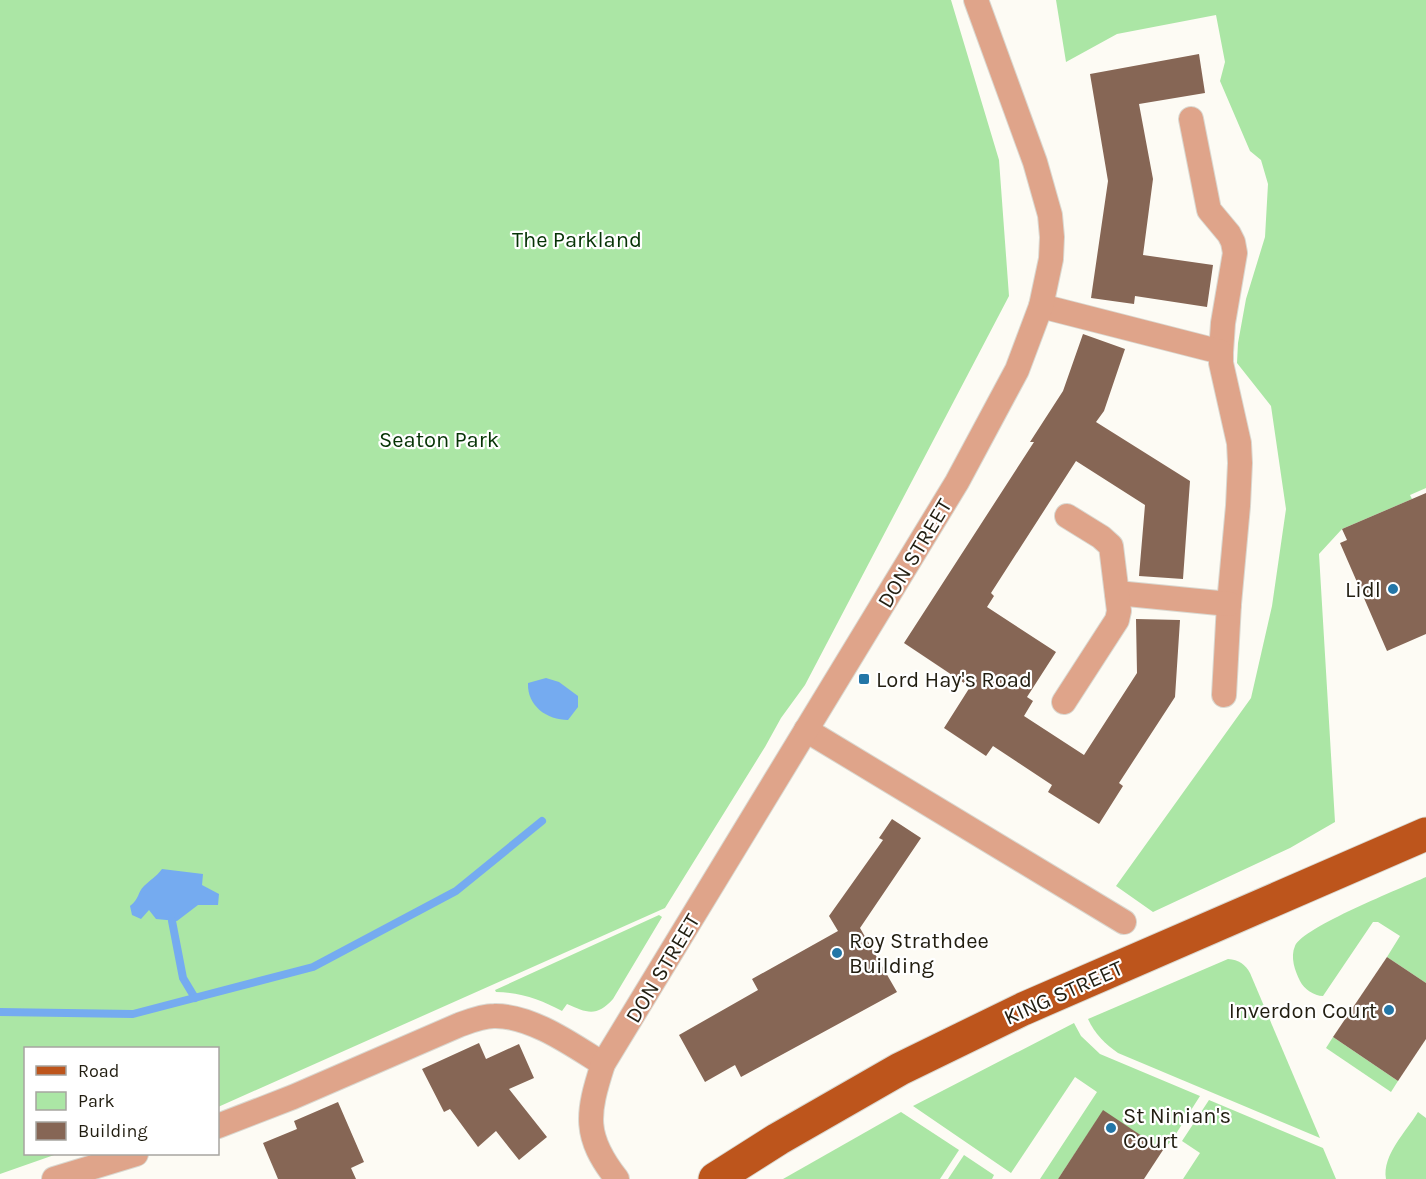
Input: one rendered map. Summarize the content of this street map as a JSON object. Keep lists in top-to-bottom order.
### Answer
{
  "streets": {
    "main road": ["KING STREET"],
    "street": ["DON STREET"]
  },
  "parks": ["The Parkland", "Seaton Park"],
  "places": {
    "other": [
      "Lidl",
      "Roy Strathdee Building",
      "Inverdon Court",
      "St Ninian's Court"
    ],
    "transit": ["Lord Hay's Road"]
  },
  "legend": ["Road", "Park", "Building"]
}
